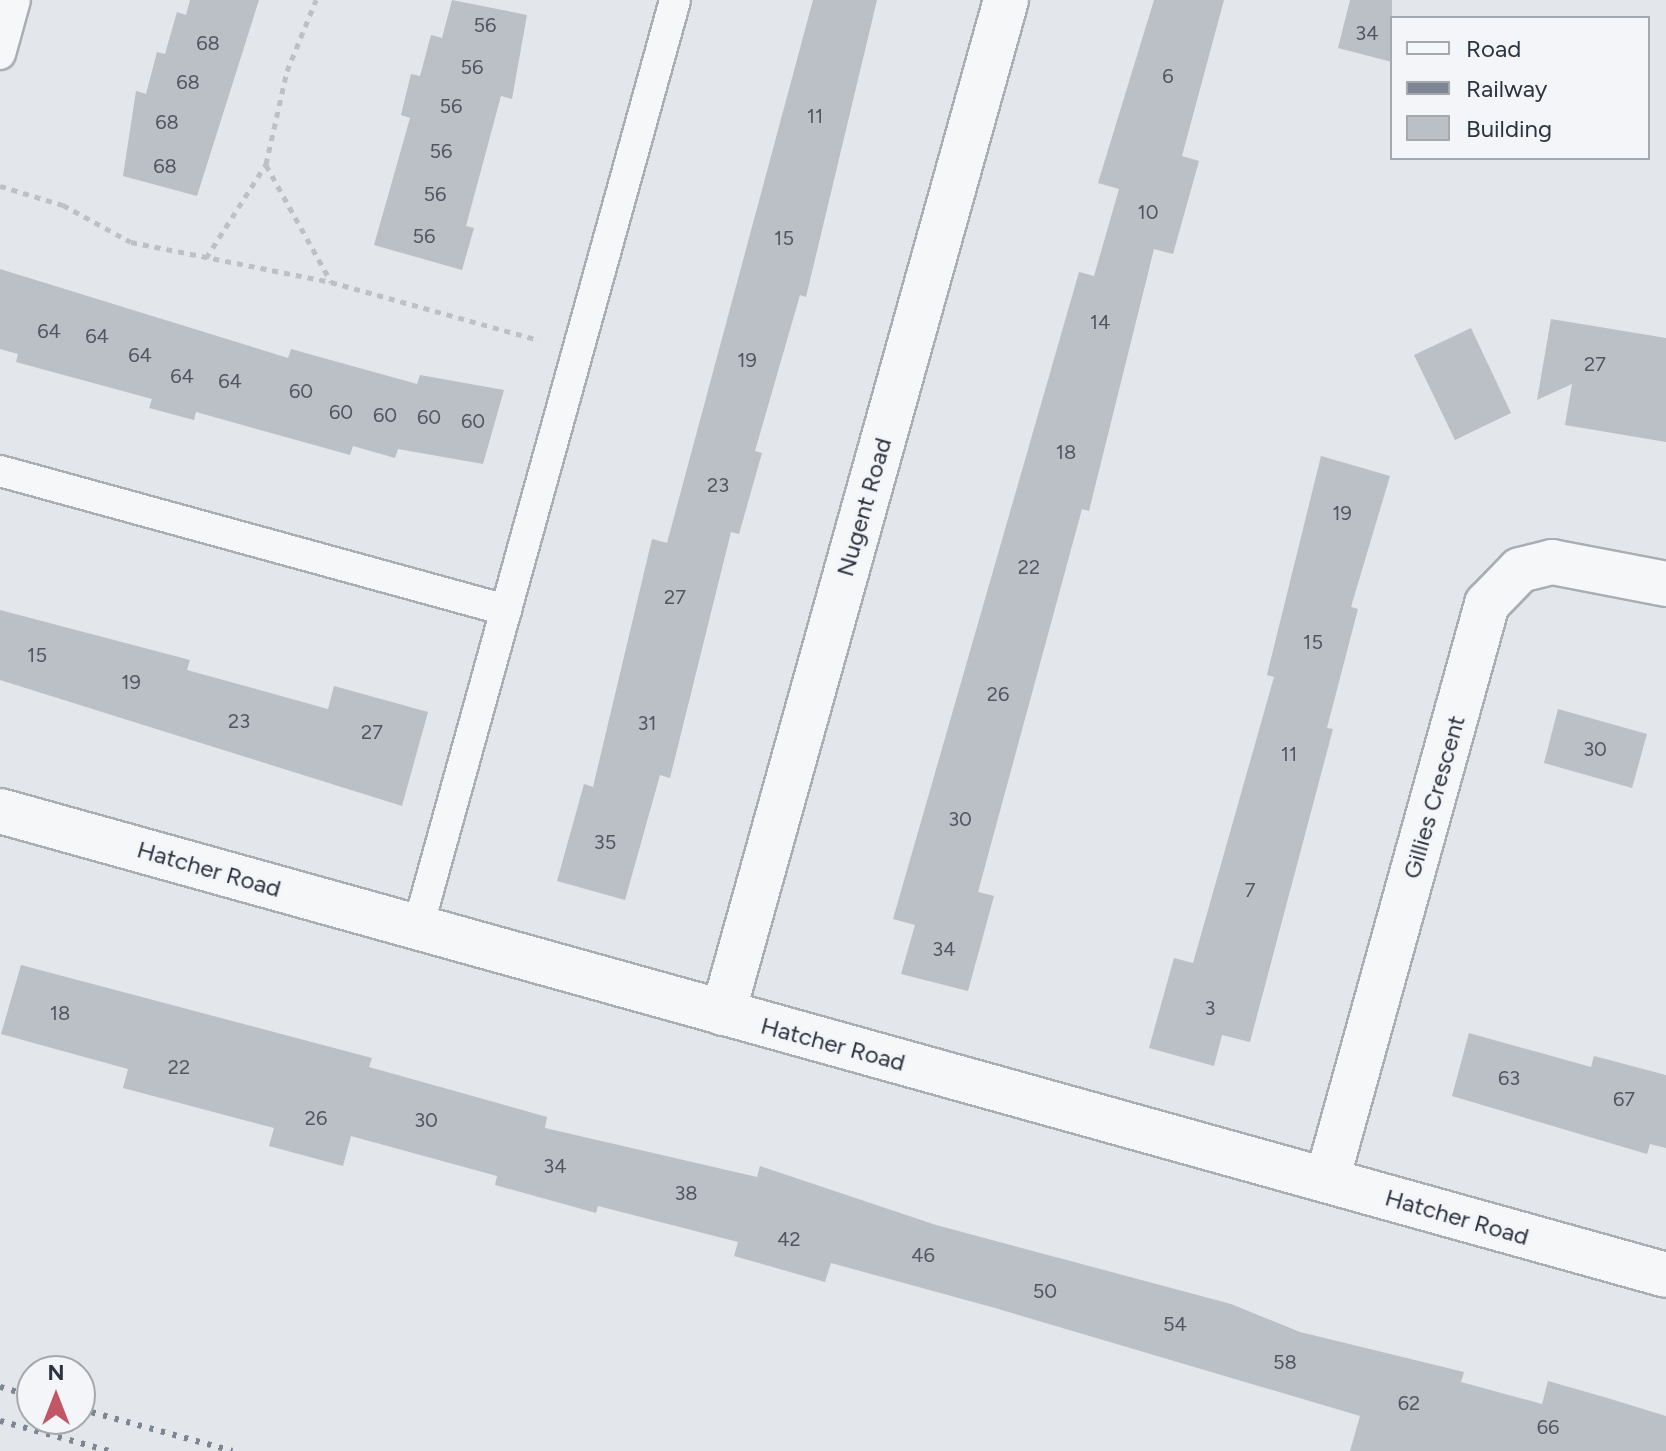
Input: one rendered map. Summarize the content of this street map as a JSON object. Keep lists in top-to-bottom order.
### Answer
{
  "streets": {
    "street": ["Nugent Road", "Gillies Crescent", "Hatcher Road"]
  },
  "crossings": [
    ["Nugent Road", "Hatcher Road"],
    ["Gillies Crescent", "Hatcher Road"]
  ],
  "house_numbers": [
    "56",
    "34",
    "68",
    "56",
    "6",
    "68",
    "56",
    "11",
    "68",
    "56",
    "68",
    "56",
    "10",
    "56",
    "15",
    "14",
    "64",
    "64",
    "64",
    "19",
    "27",
    "64",
    "64",
    "60",
    "60",
    "60",
    "60",
    "60",
    "18",
    "23",
    "19",
    "22",
    "27",
    "15",
    "15",
    "19",
    "26",
    "23",
    "31",
    "27",
    "30",
    "11",
    "30",
    "35",
    "7",
    "34",
    "3",
    "18",
    "22",
    "63",
    "67",
    "26",
    "30",
    "34",
    "38",
    "42",
    "46",
    "50",
    "54",
    "58",
    "62",
    "66"
  ],
  "legend": ["Road", "Railway", "Building"],
  "north": "top"
}
